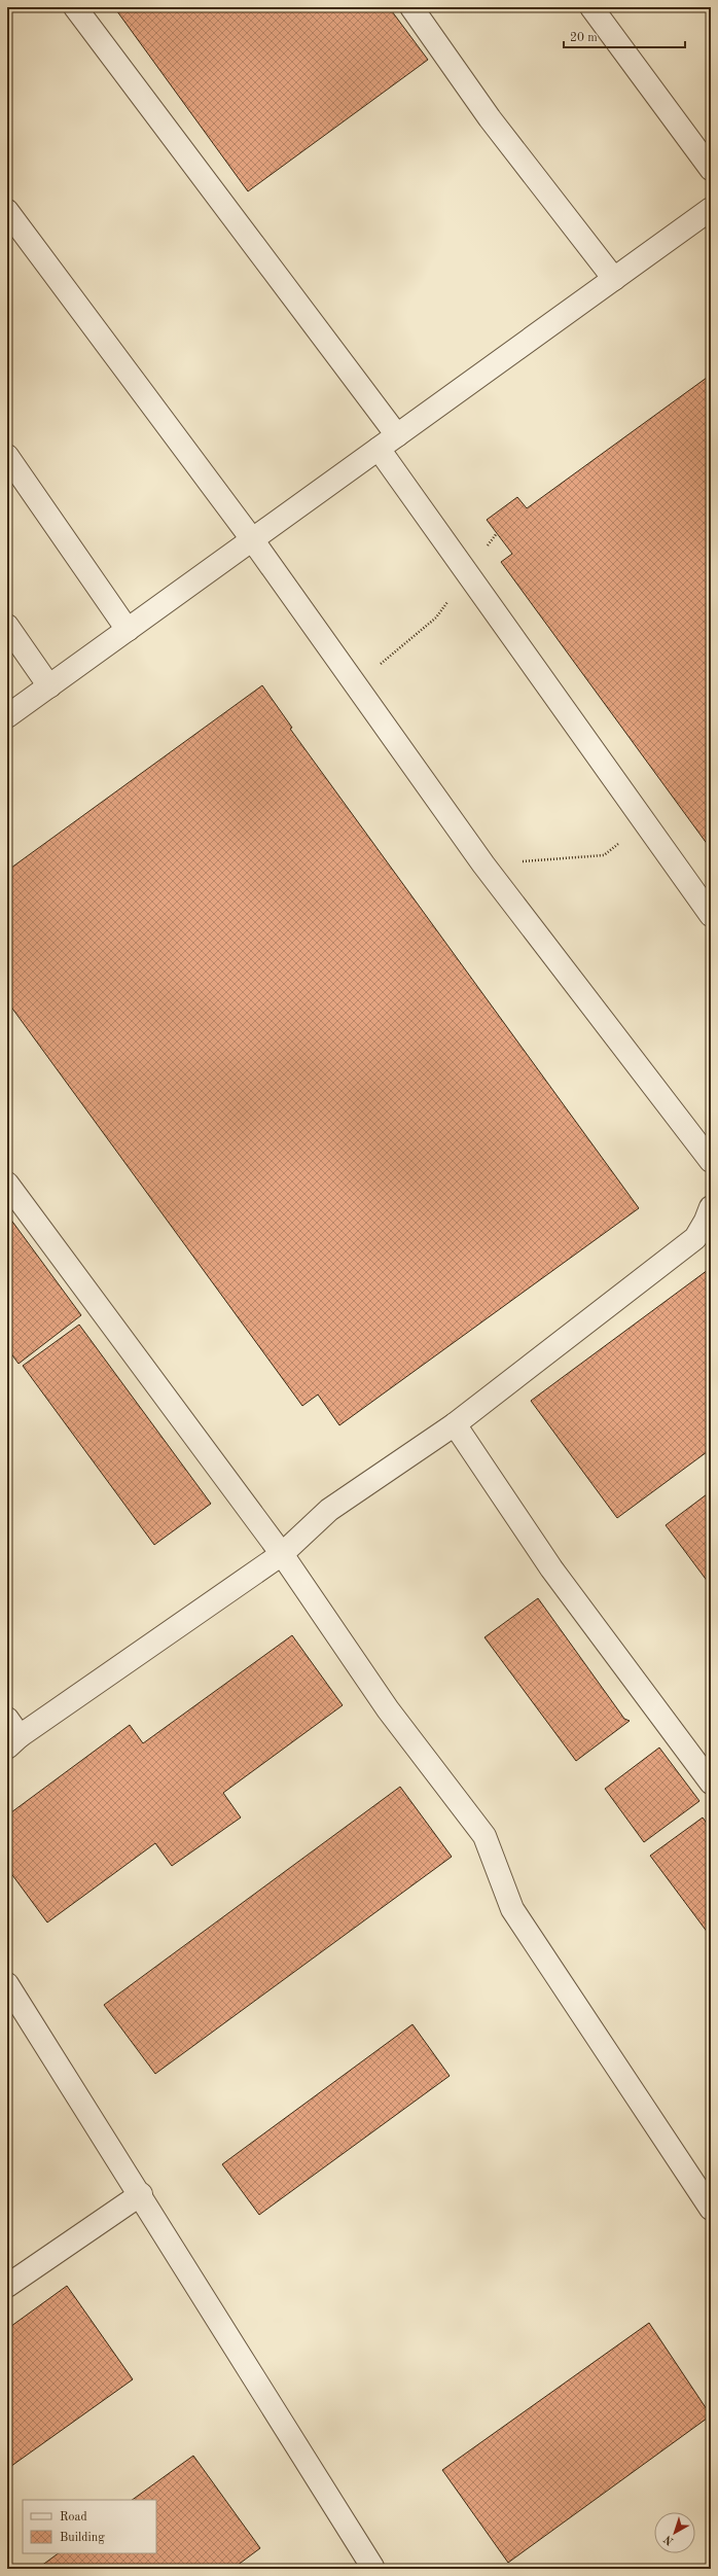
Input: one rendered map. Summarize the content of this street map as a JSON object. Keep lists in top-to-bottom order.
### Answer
{
  "legend": ["Road", "Building"],
  "scale_bar": "20 m",
  "north": "bottom left"
}
